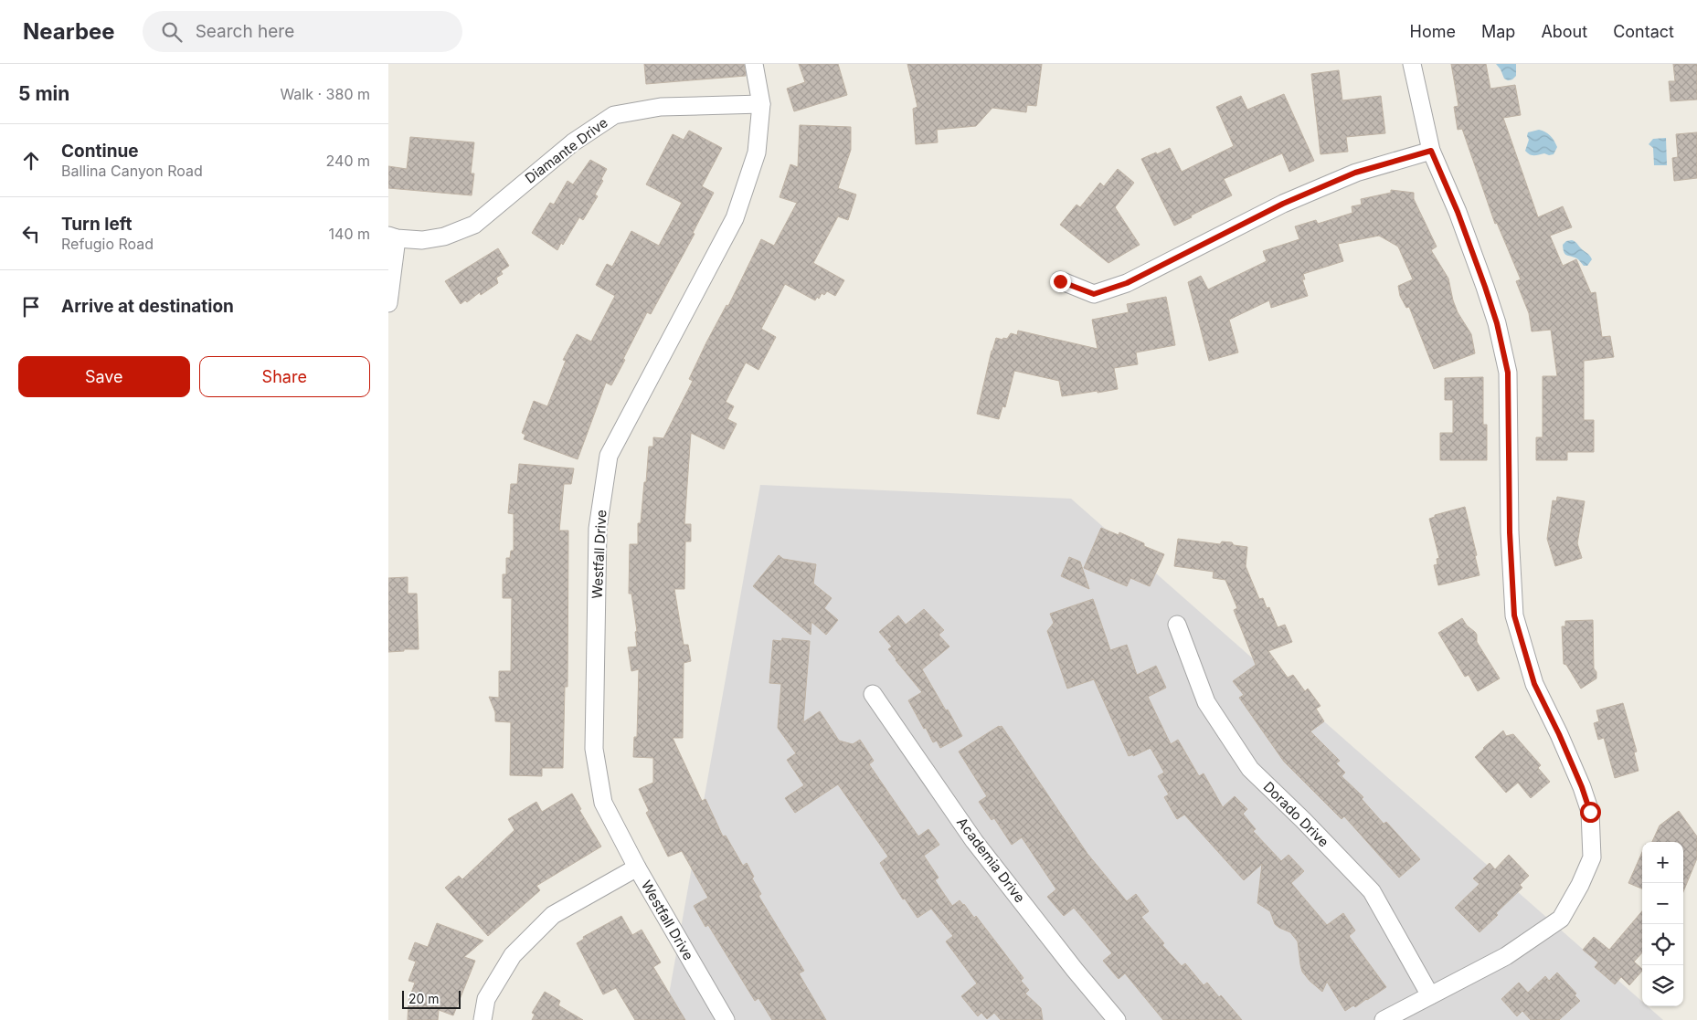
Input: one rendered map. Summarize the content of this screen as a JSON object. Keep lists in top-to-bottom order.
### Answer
{
  "streets": {
    "street": [
      "Diamante Drive",
      "Westfall Drive",
      "Dorado Drive",
      "Academia Drive"
    ]
  },
  "crossings": [
    ["Diamante Drive", "Westfall Drive"]
  ],
  "scale_bar": "20 m",
  "page": {
    "header": "Nearbee",
    "search": "Search here",
    "nav": [
      "Home",
      "Map",
      "About",
      "Contact"
    ],
    "heading": ["5 min", "Walk · 380 m"],
    "list": [
      ["Continue", "Ballina Canyon Road", "240 m"],
      ["Turn left", "Refugio Road", "140 m"],
      "Arrive at destination"
    ],
    "buttons": ["Save", "Share"],
    "map_buttons": ["+", "−"],
    "scale": "20 m"
  }
}
